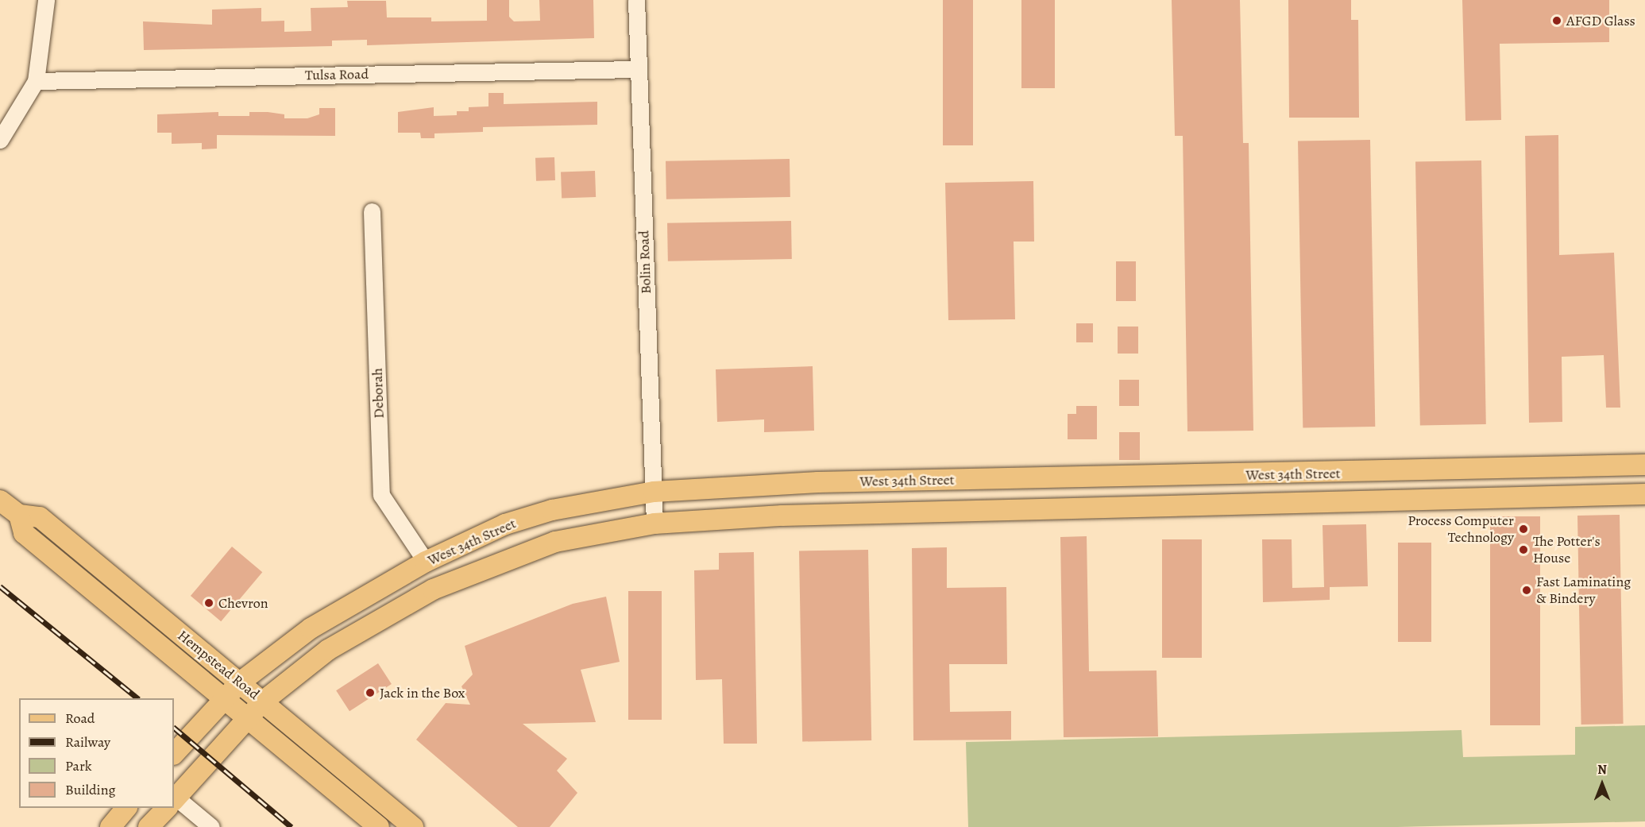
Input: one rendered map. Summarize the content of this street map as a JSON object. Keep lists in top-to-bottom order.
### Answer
{
  "streets": {
    "main road": ["West 34th Street", "Hempstead Road"],
    "street": ["Tulsa Road", "Bolin Road", "Deborah"]
  },
  "crossings": [
    ["Tulsa Road", "Bolin Road"],
    ["Bolin Road", "West 34th Street"],
    ["Deborah", "West 34th Street"],
    ["West 34th Street", "Hempstead Road"]
  ],
  "places": [
    "AFGD Glass",
    "Process Computer Technology",
    "The Potter's House",
    "Fast Laminating & Bindery",
    "Chevron",
    "Jack in the Box"
  ],
  "legend": [
    "Road",
    "Railway",
    "Park",
    "Building"
  ],
  "north": "top"
}
